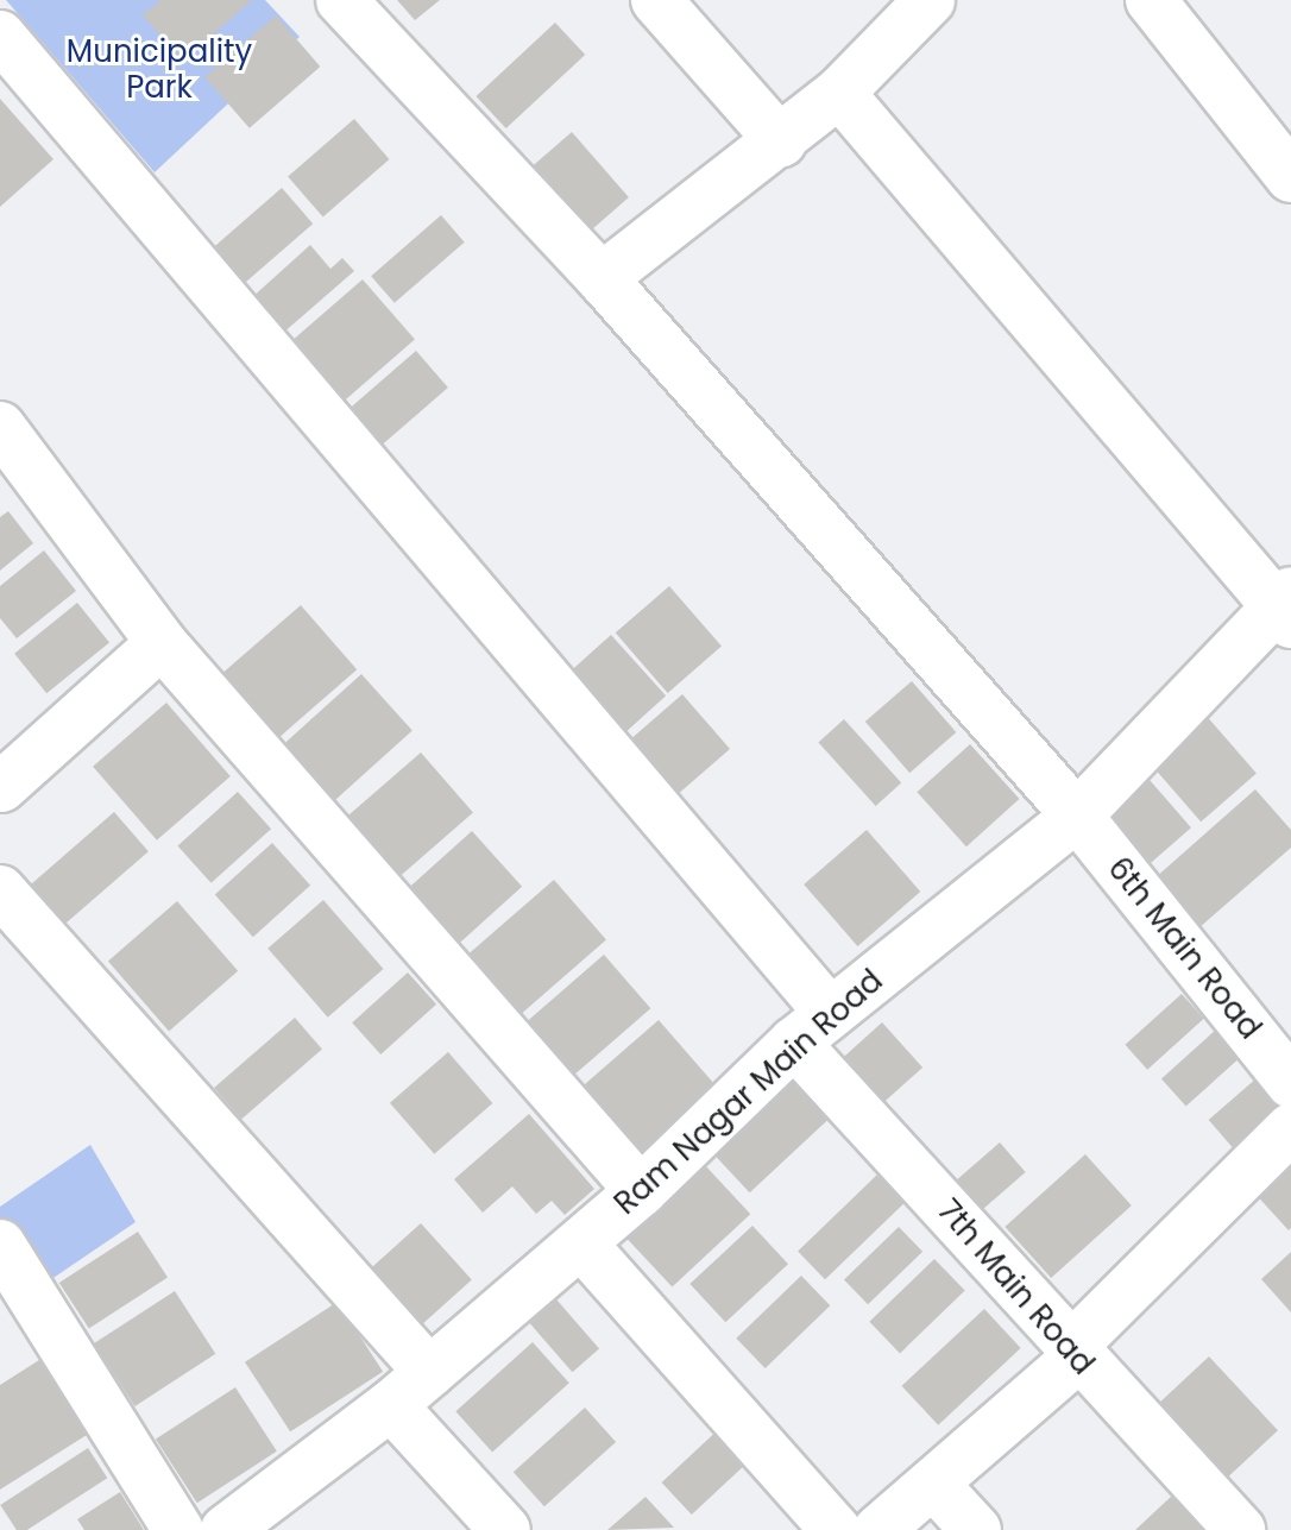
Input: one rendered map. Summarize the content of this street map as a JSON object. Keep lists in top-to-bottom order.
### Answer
{
  "streets": {
    "street": ["6th Main Road", "Ram Nagar Main Road", "7th Main Road"]
  },
  "crossings": [
    ["6th Main Road", "Ram Nagar Main Road"],
    ["Ram Nagar Main Road", "7th Main Road"]
  ],
  "parks": ["Municipality Park"]
}
